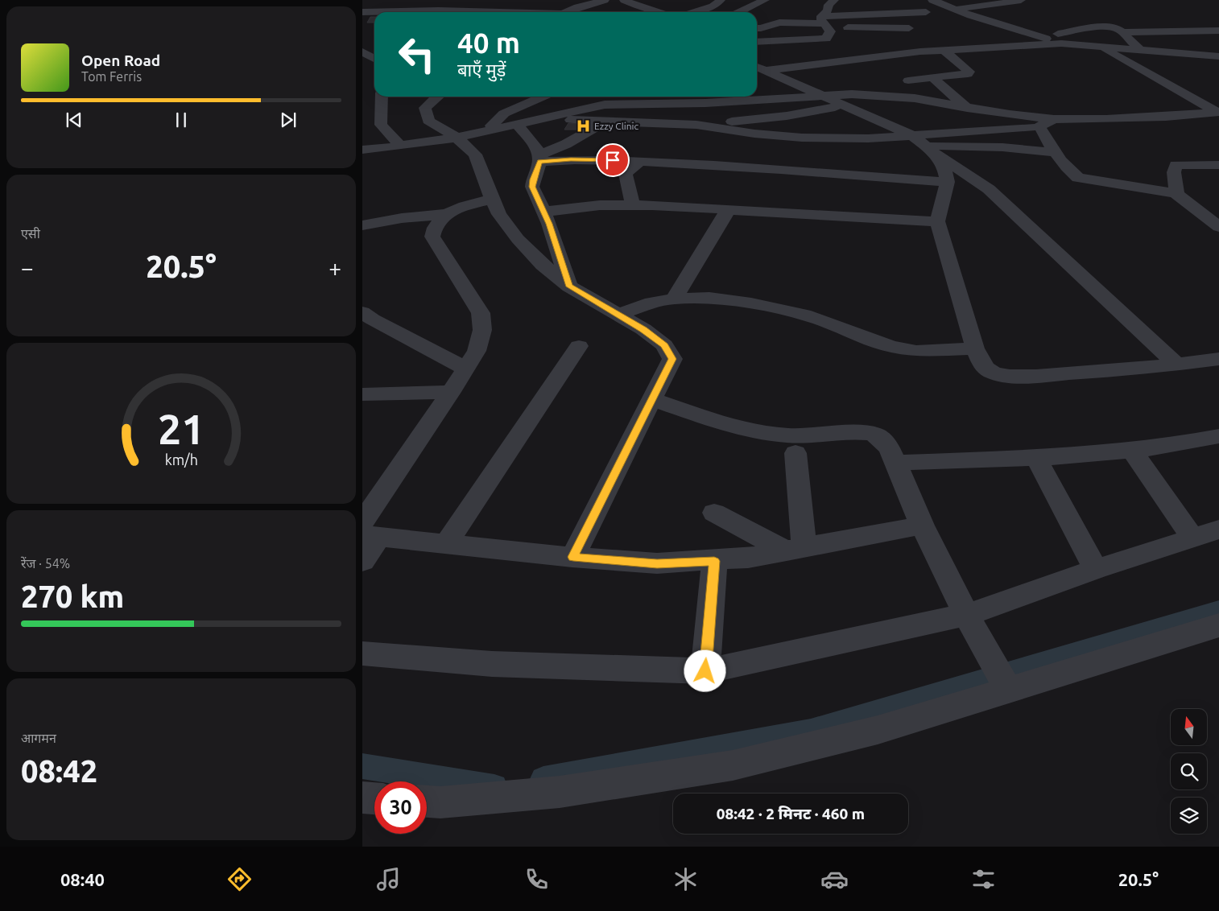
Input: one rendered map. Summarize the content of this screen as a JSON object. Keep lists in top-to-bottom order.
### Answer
{
  "places": {
    "hospital": ["Ezzy Clinic"]
  },
  "north": "top",
  "page": {
    "turn": ["40 m", "बाएँ मुड़ें"],
    "song": ["Open Road", "Tom Ferris"],
    "tile": [
      "एसी",
      ["रेंज · 54%", "270 km"],
      ["आगमन", "08:42"]
    ],
    "heat": ["−", "20.5°", "+"],
    "limit": "30",
    "trip": "08:42 · 2 मिनट · 460 m",
    "tabs": ["08:40", "20.5°"],
    "gauge": ["21", "km/h"]
  }
}
